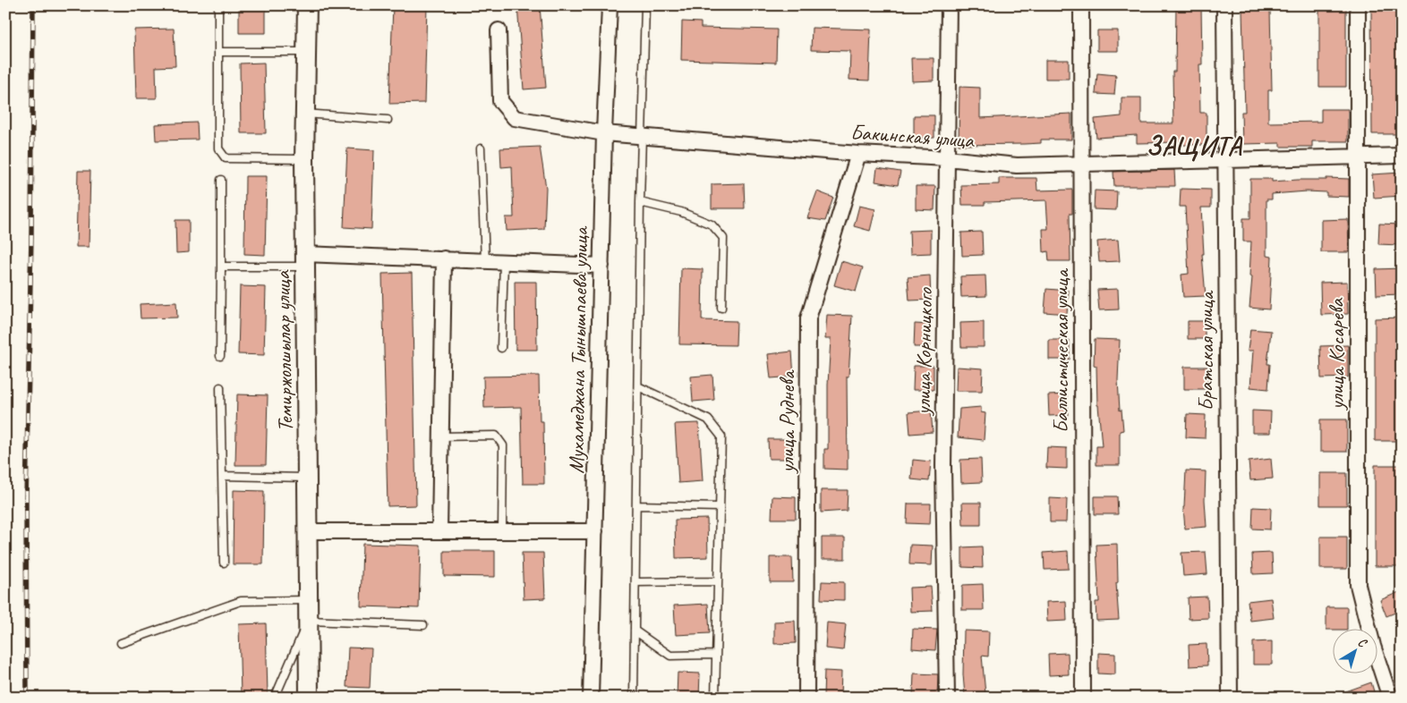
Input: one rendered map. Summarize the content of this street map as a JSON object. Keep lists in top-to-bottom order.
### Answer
{
  "streets": {
    "street": [
      "Бакинская улица",
      "Мухамеджана Тынышпаева улица",
      "Темиржолшылар улица",
      "улица Корницкого",
      "Баллистическая улица",
      "Братская улица",
      "улица Косарева",
      "улица Руднева"
    ]
  },
  "crossings": [
    ["Бакинская улица", "Мухамеджана Тынышпаева улица"],
    ["Бакинская улица", "улица Корницкого"],
    ["Бакинская улица", "Баллистическая улица"],
    ["Бакинская улица", "Братская улица"],
    ["Бакинская улица", "улица Косарева"],
    ["Бакинская улица", "улица Руднева"]
  ],
  "districts": ["ЗАЩИТА"],
  "north": "top right"
}
